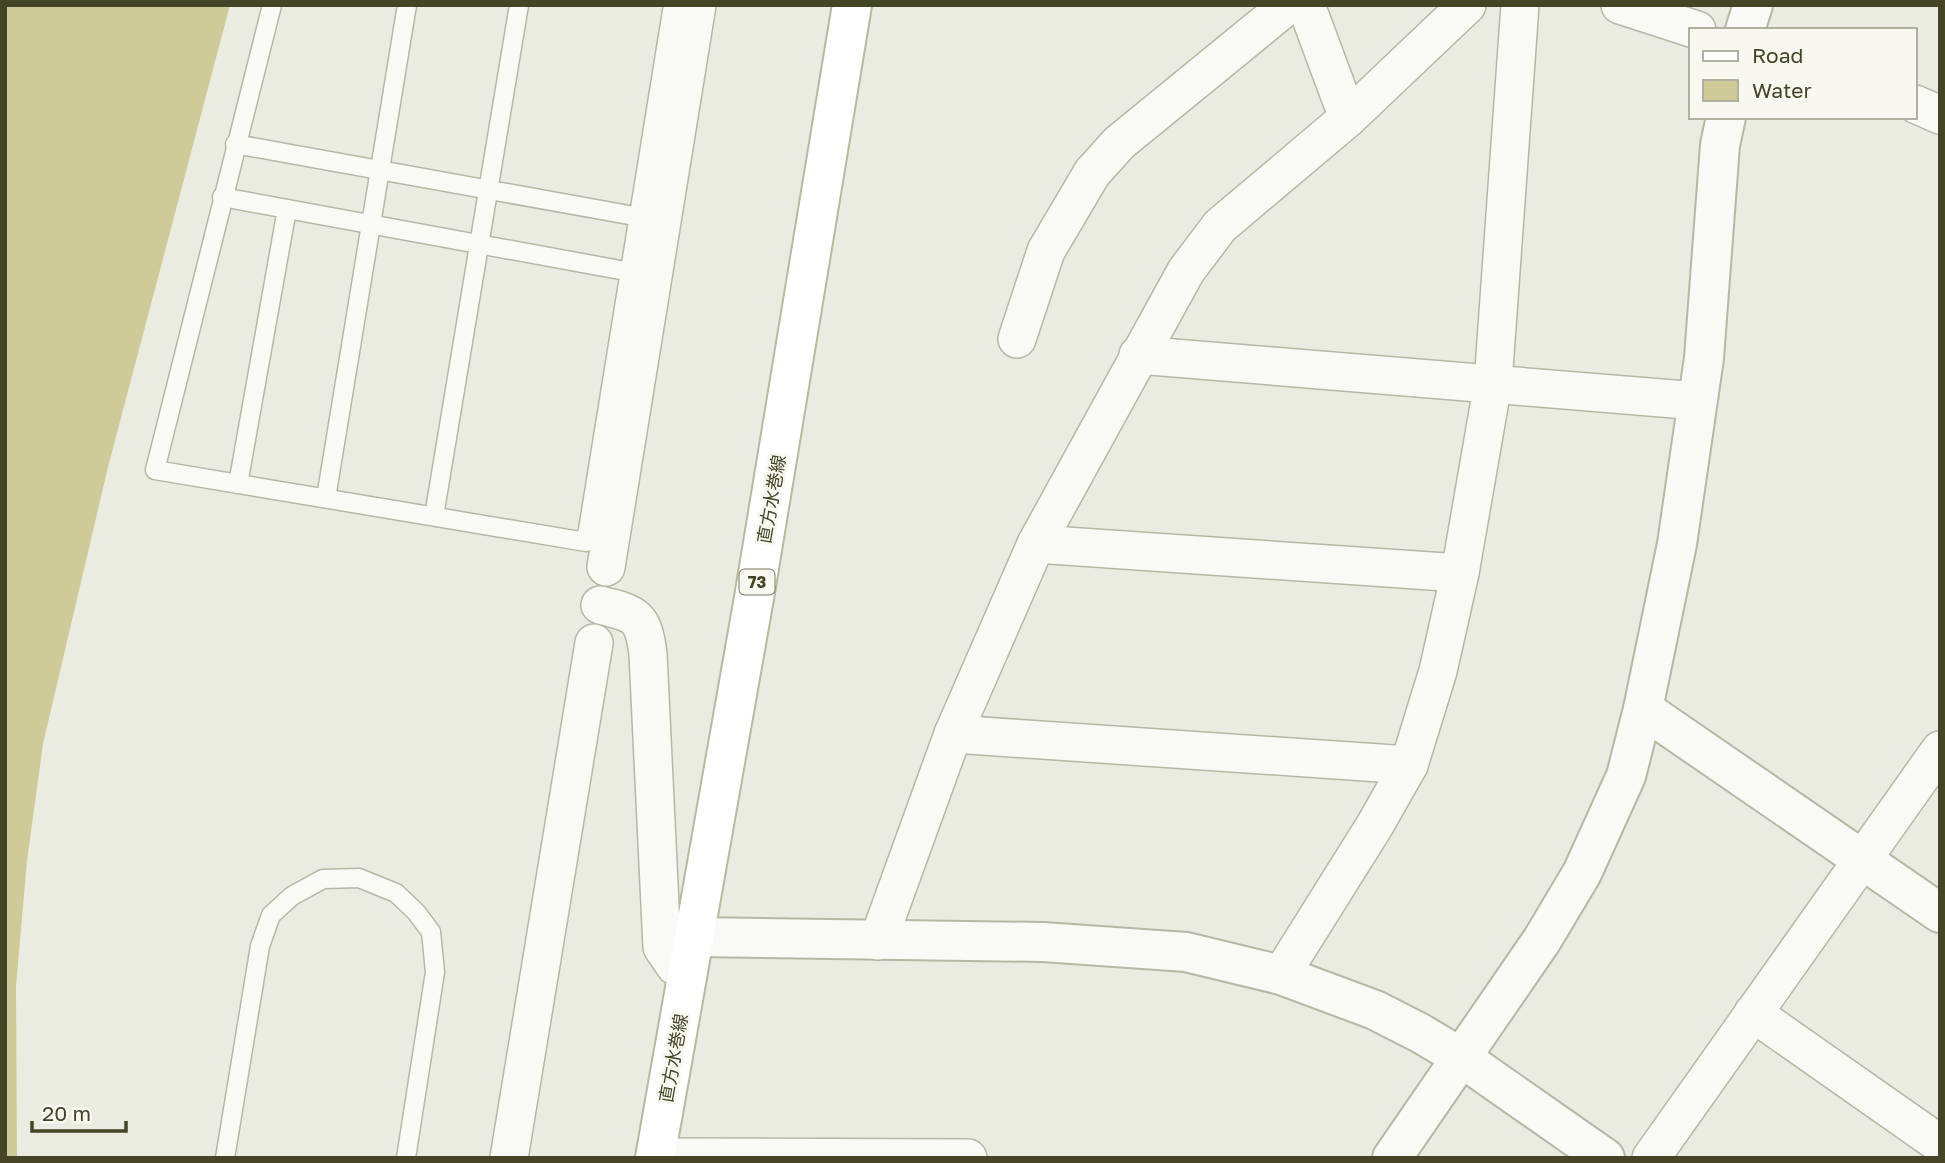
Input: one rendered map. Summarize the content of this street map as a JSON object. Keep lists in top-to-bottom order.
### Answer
{
  "streets": {
    "main road": ["直方水巻線", "73"]
  },
  "legend": ["Road", "Water"],
  "scale_bar": "20 m"
}
